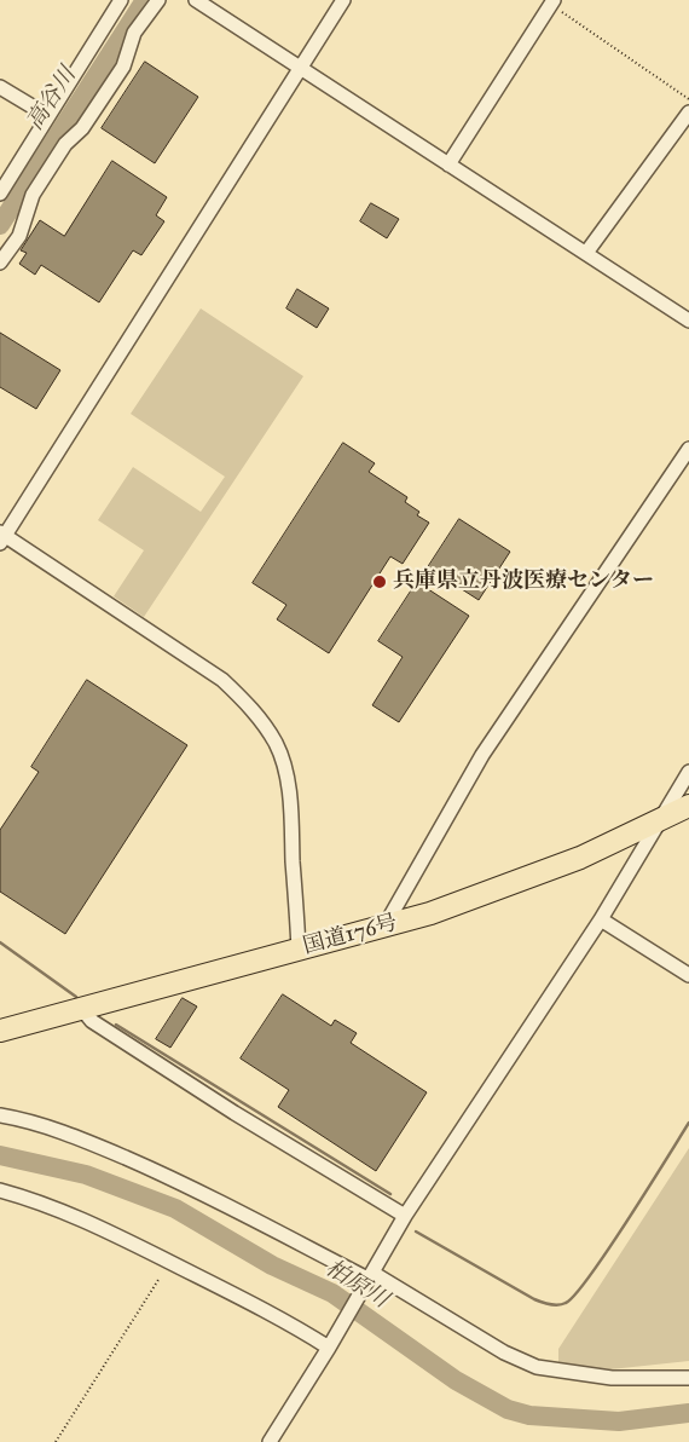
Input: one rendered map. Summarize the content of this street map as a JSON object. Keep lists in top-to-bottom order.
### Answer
{
  "streets": {
    "highway": ["国道176号"]
  },
  "water": ["高谷川", "柏原川"],
  "places": ["兵庫県立丹波医療センター"]
}
